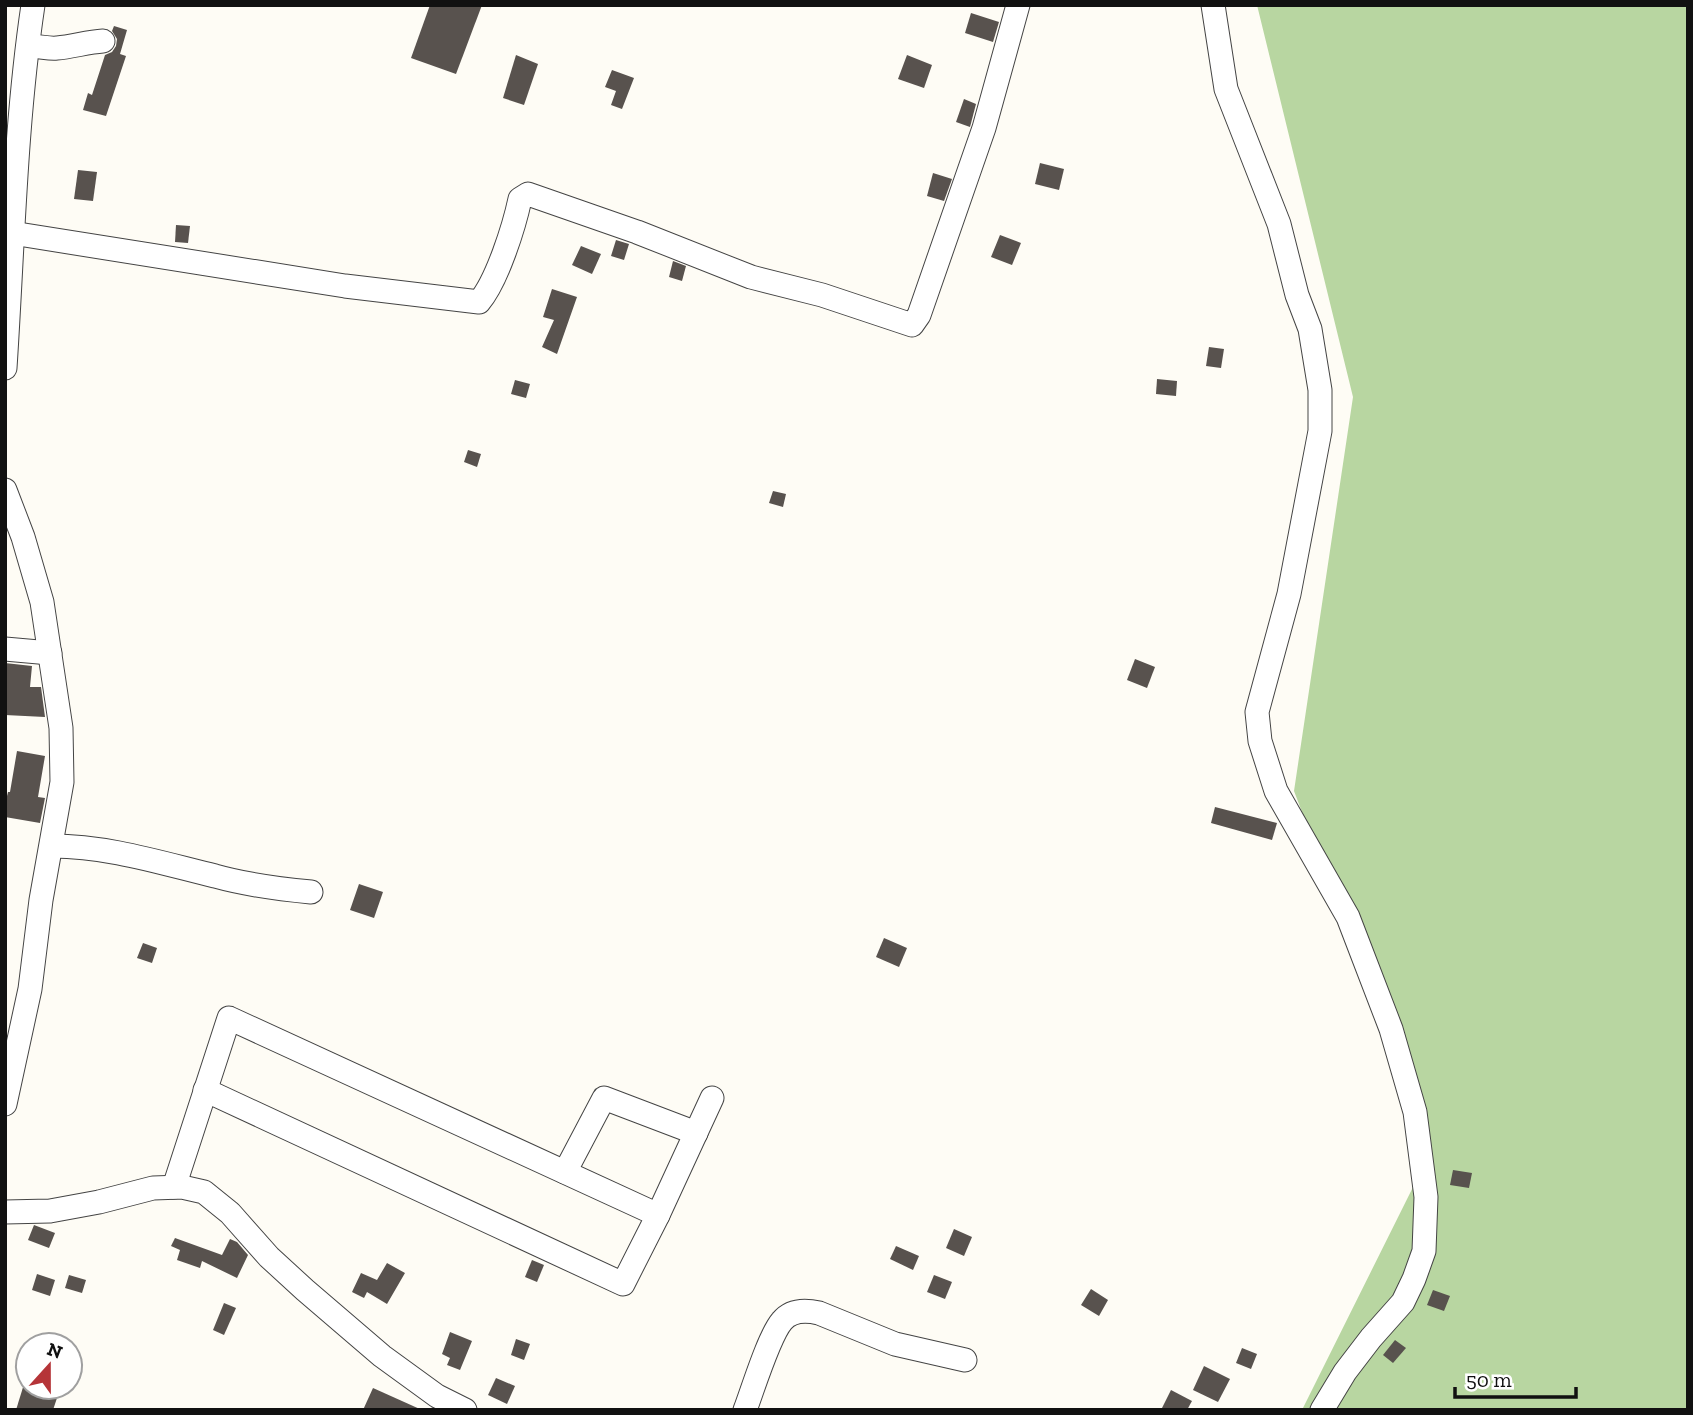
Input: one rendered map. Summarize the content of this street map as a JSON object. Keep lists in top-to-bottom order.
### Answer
{
  "scale_bar": "50 m",
  "north": "top"
}
